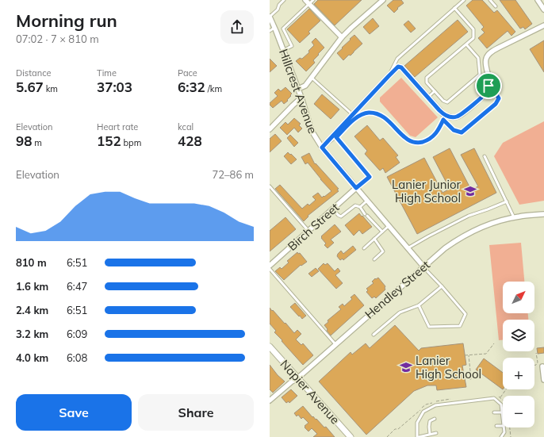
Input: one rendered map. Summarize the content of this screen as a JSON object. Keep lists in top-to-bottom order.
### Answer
{
  "streets": {
    "street": [
      "Hillcrest Avenue",
      "Birch Street",
      "Hendley Street",
      "Napier Avenue"
    ]
  },
  "crossings": [
    ["Hillcrest Avenue", "Birch Street"],
    ["Hillcrest Avenue", "Hendley Street"],
    ["Hendley Street", "Napier Avenue"]
  ],
  "places": {
    "school or university": ["Lanier Junior High School", "Lanier High School"]
  },
  "north": "top right",
  "page": {
    "heading": ["Morning run", "07:02 · 7 × 810 m"],
    "stats": [
      ["Distance", "5.67 km"],
      ["Time", "37:03"],
      ["Pace", "6:32 /km"],
      ["Elevation", "98 m"],
      ["Heart rate", "152 bpm"],
      ["kcal", "428"]
    ],
    "chart": ["Elevation", "72–86 m"],
    "list": [
      {
        "name": "810 m",
        "note": "6:51"
      },
      {
        "name": "1.6 km",
        "note": "6:47"
      },
      {
        "name": "2.4 km",
        "note": "6:51"
      },
      {
        "name": "3.2 km",
        "note": "6:09"
      },
      {
        "name": "4.0 km",
        "note": "6:08"
      }
    ],
    "map_buttons": ["+", "−"],
    "buttons": ["Save", "Share"]
  }
}
